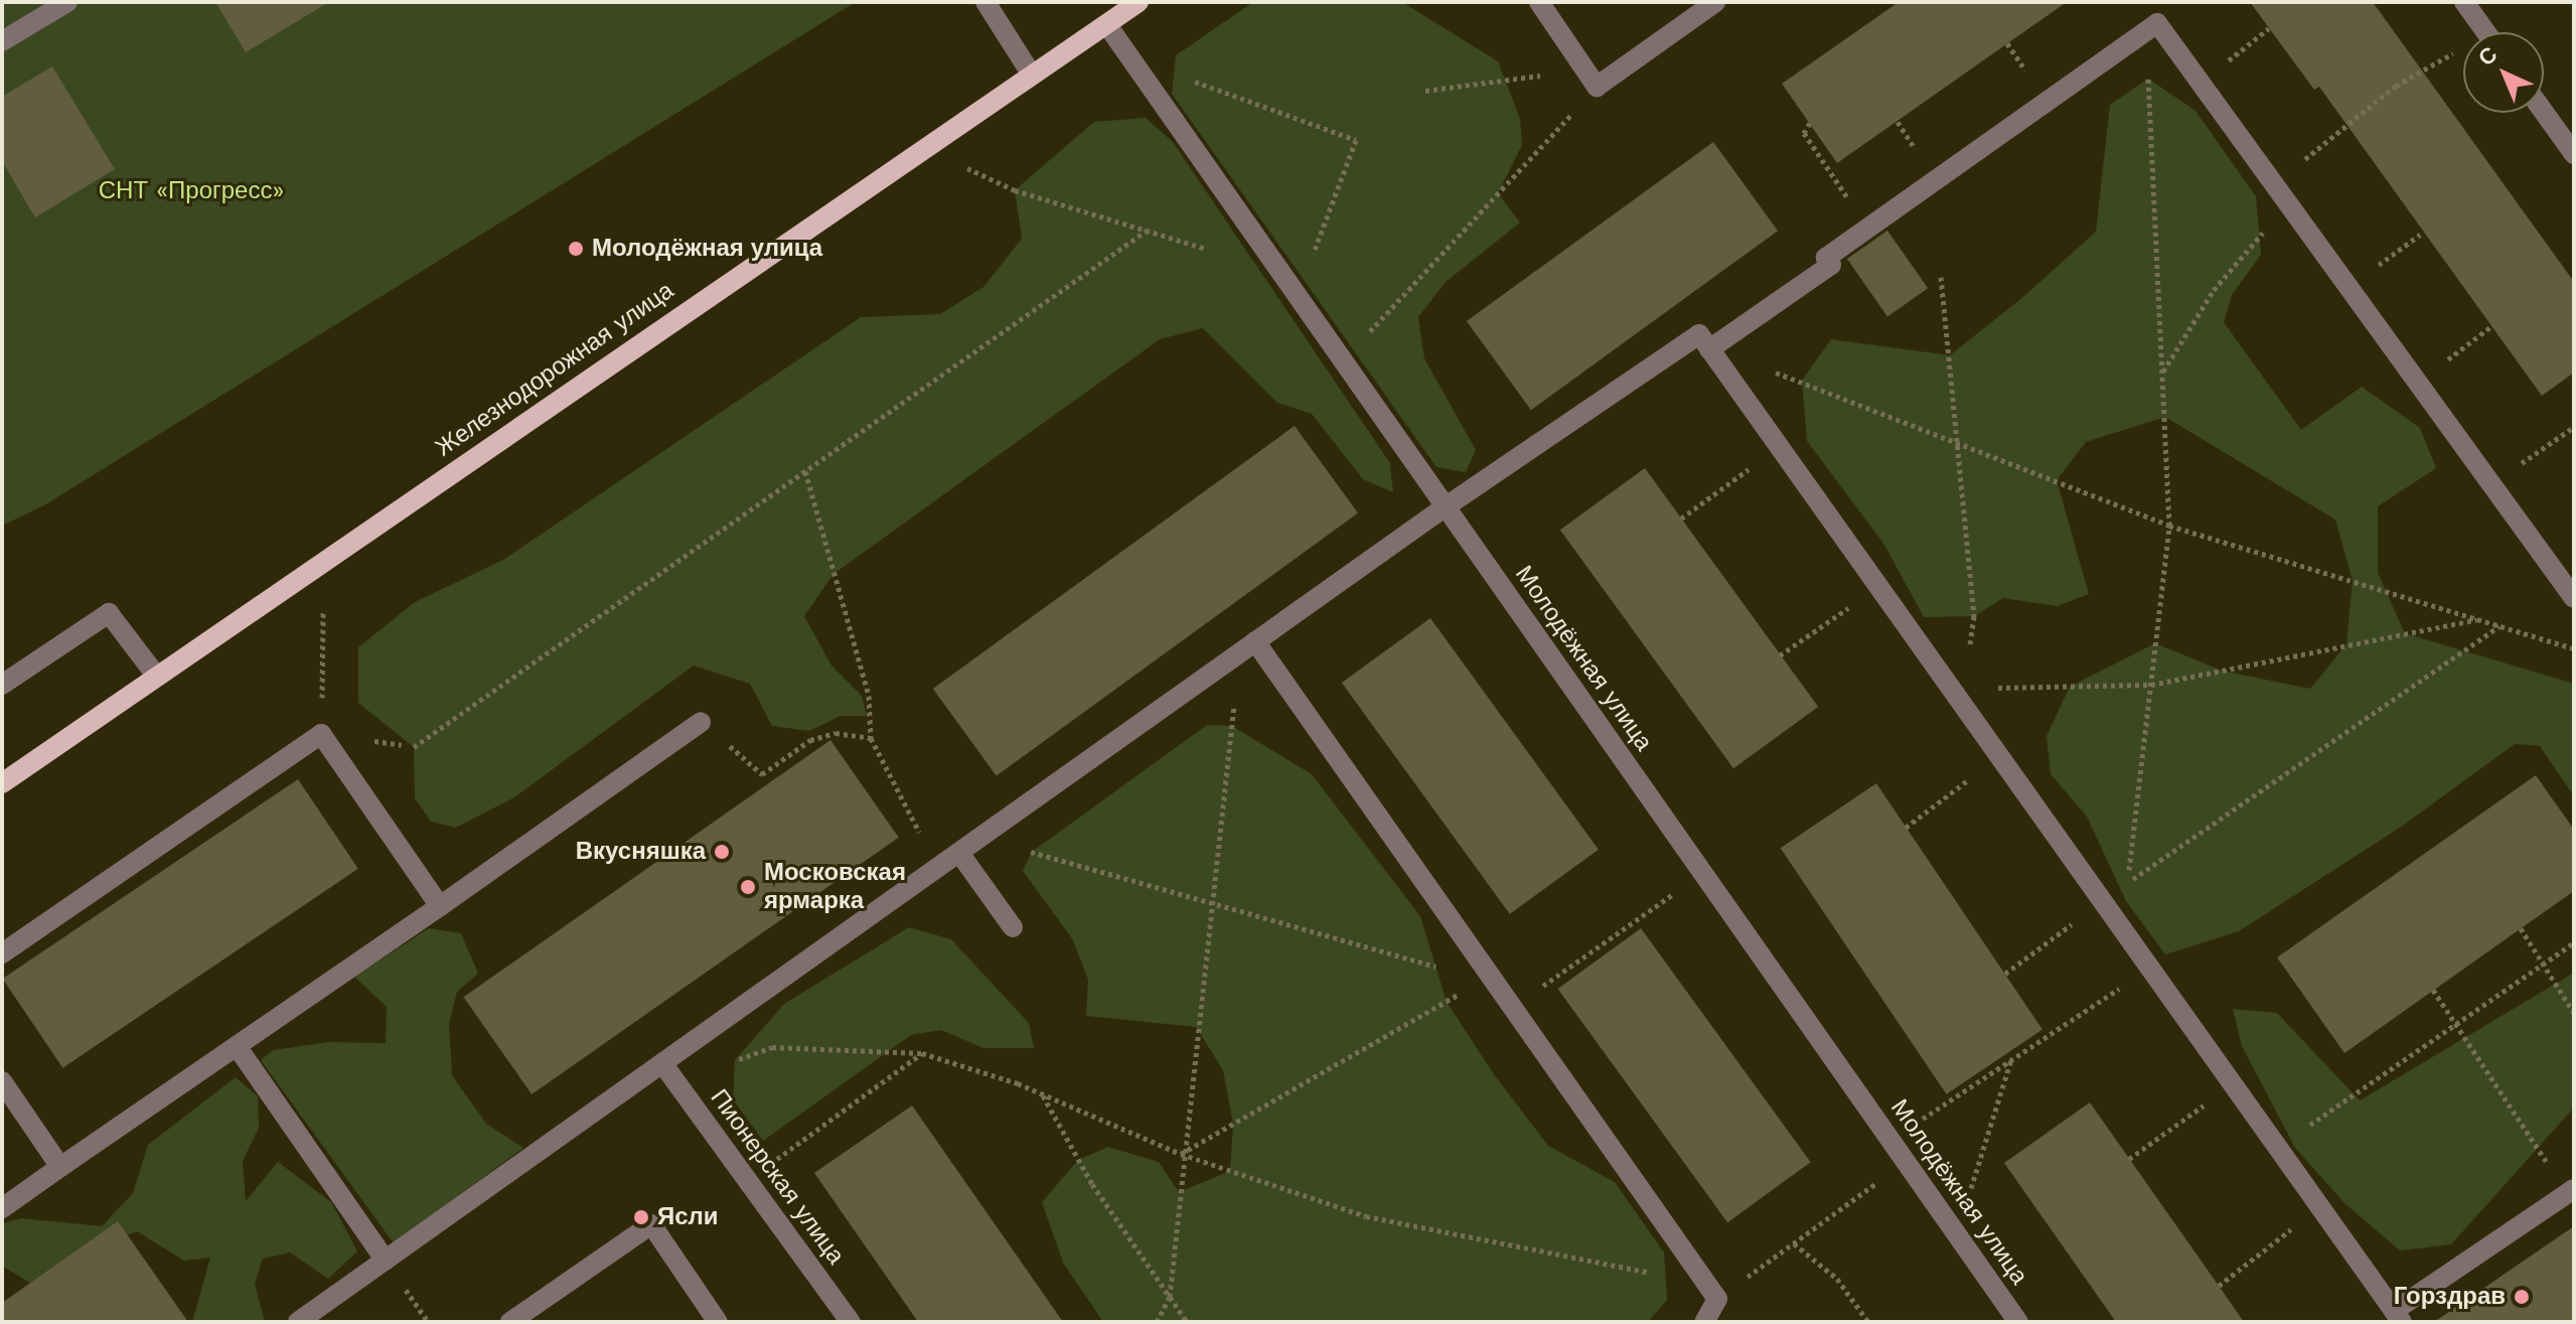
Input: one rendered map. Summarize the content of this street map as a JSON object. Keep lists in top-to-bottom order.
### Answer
{
  "streets": {
    "main road": ["Железнодорожная улица"],
    "street": ["Молодёжная улица", "Пионерская улица"]
  },
  "crossings": [
    ["Железнодорожная улица", "Молодёжная улица"]
  ],
  "parks": ["СНТ «Прогресс»"],
  "places": [
    "Молодёжная улица",
    "Вкусняшка",
    "Московская ярмарка",
    "Ясли",
    "Горздрав"
  ],
  "north": "top left"
}
